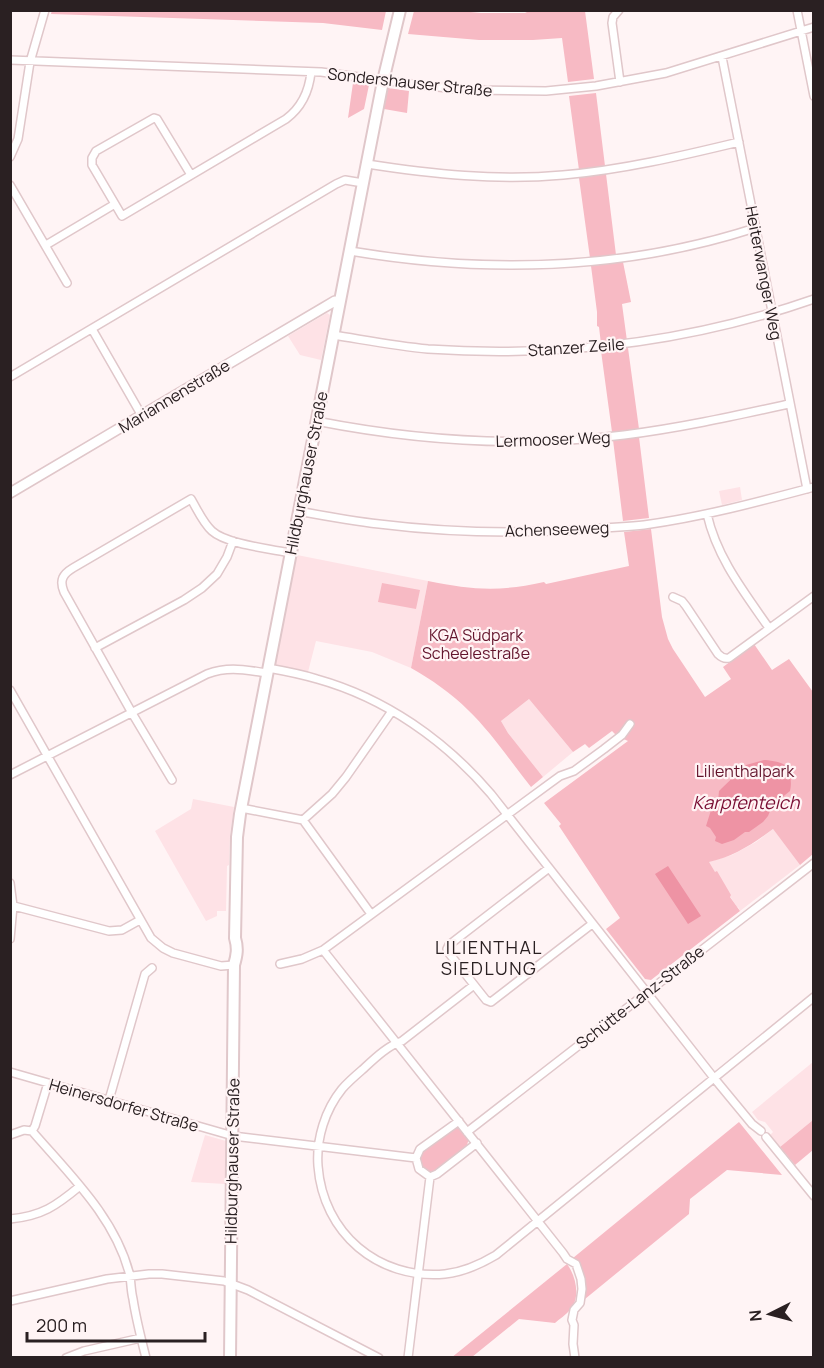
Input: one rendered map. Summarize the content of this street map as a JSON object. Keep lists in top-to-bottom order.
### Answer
{
  "streets": {
    "main road": ["Hildburghauser Straße"],
    "street": [
      "Sondershauser Straße",
      "Heiterwanger Weg",
      "Stanzer Zeile",
      "Mariannenstraße",
      "Lermooser Weg",
      "Achenseeweg",
      "Schütte-Lanz-Straße",
      "Heinersdorfer Straße"
    ]
  },
  "crossings": [
    ["Sondershauser Straße", "Heiterwanger Weg"],
    ["Sondershauser Straße", "Hildburghauser Straße"],
    ["Heiterwanger Weg", "Stanzer Zeile"],
    ["Heiterwanger Weg", "Lermooser Weg"],
    ["Heiterwanger Weg", "Achenseeweg"],
    ["Stanzer Zeile", "Hildburghauser Straße"],
    ["Mariannenstraße", "Hildburghauser Straße"],
    ["Lermooser Weg", "Hildburghauser Straße"],
    ["Hildburghauser Straße", "Achenseeweg"],
    ["Hildburghauser Straße", "Heinersdorfer Straße"]
  ],
  "districts": ["LILIENTHAL SIEDLUNG"],
  "water": ["Karpfenteich"],
  "parks": ["KGA Südpark Scheelestraße", "Lilienthalpark"],
  "scale_bar": "200 m",
  "north": "left"
}
